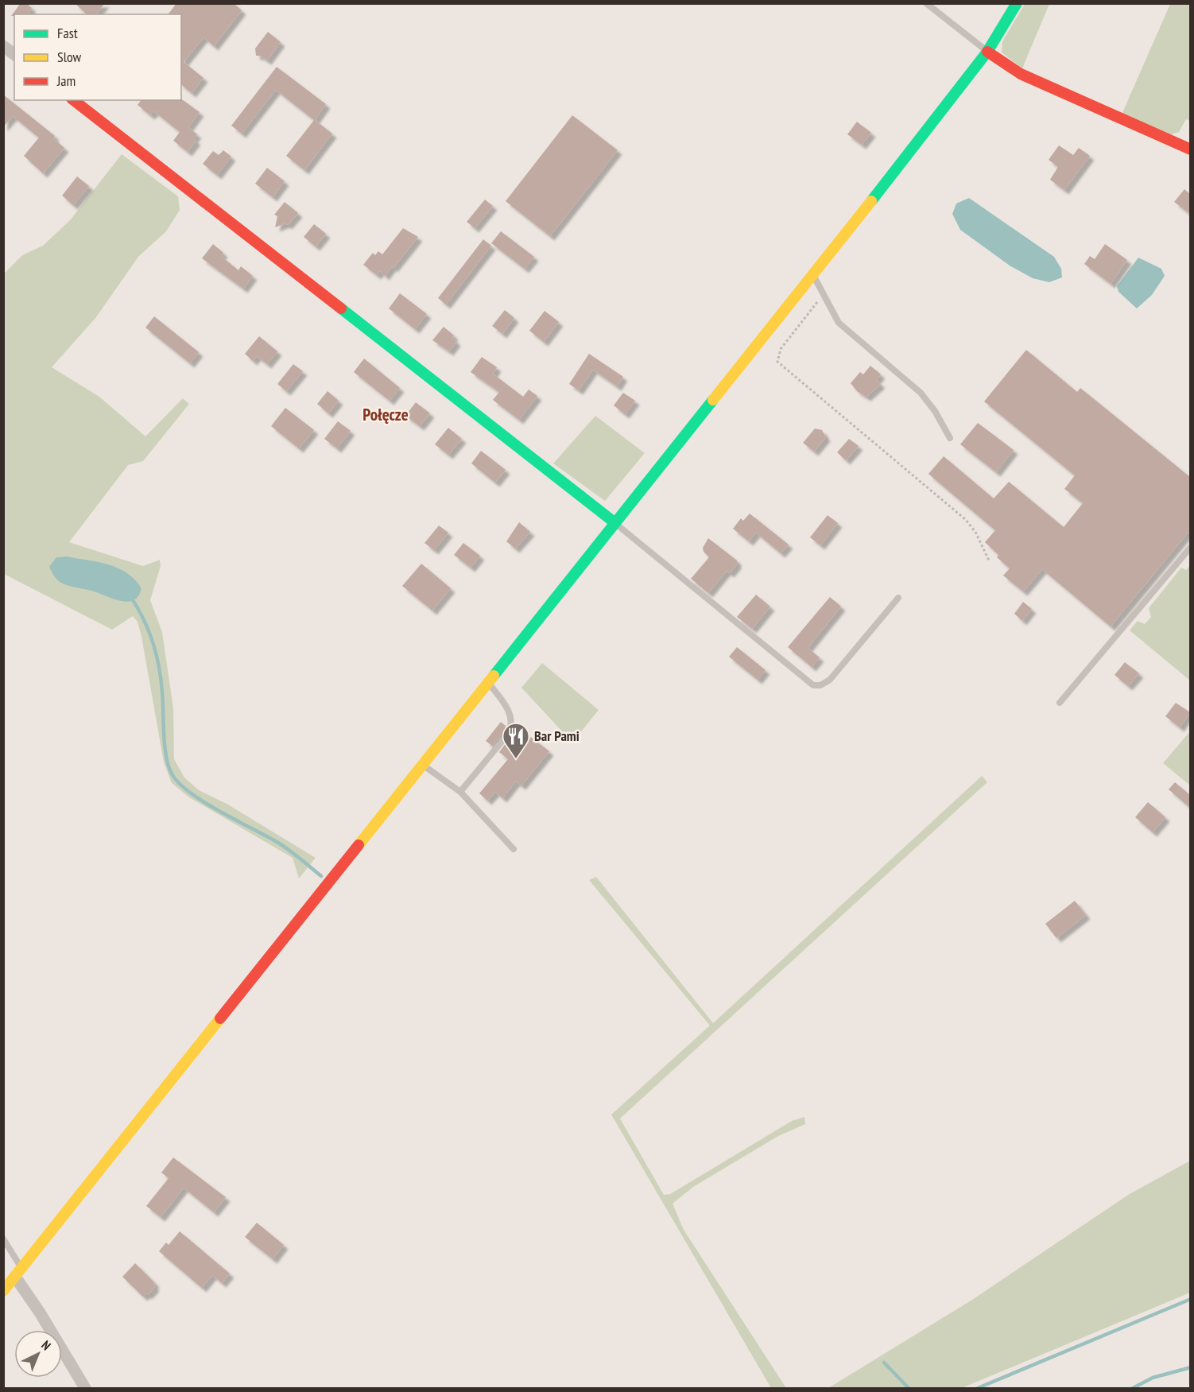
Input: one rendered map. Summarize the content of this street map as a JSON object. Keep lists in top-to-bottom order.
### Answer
{
  "districts": ["Połęcze"],
  "places": {
    "restaurant": ["Bar Pami"]
  },
  "legend": ["Fast", "Slow", "Jam"],
  "north": "top right"
}
